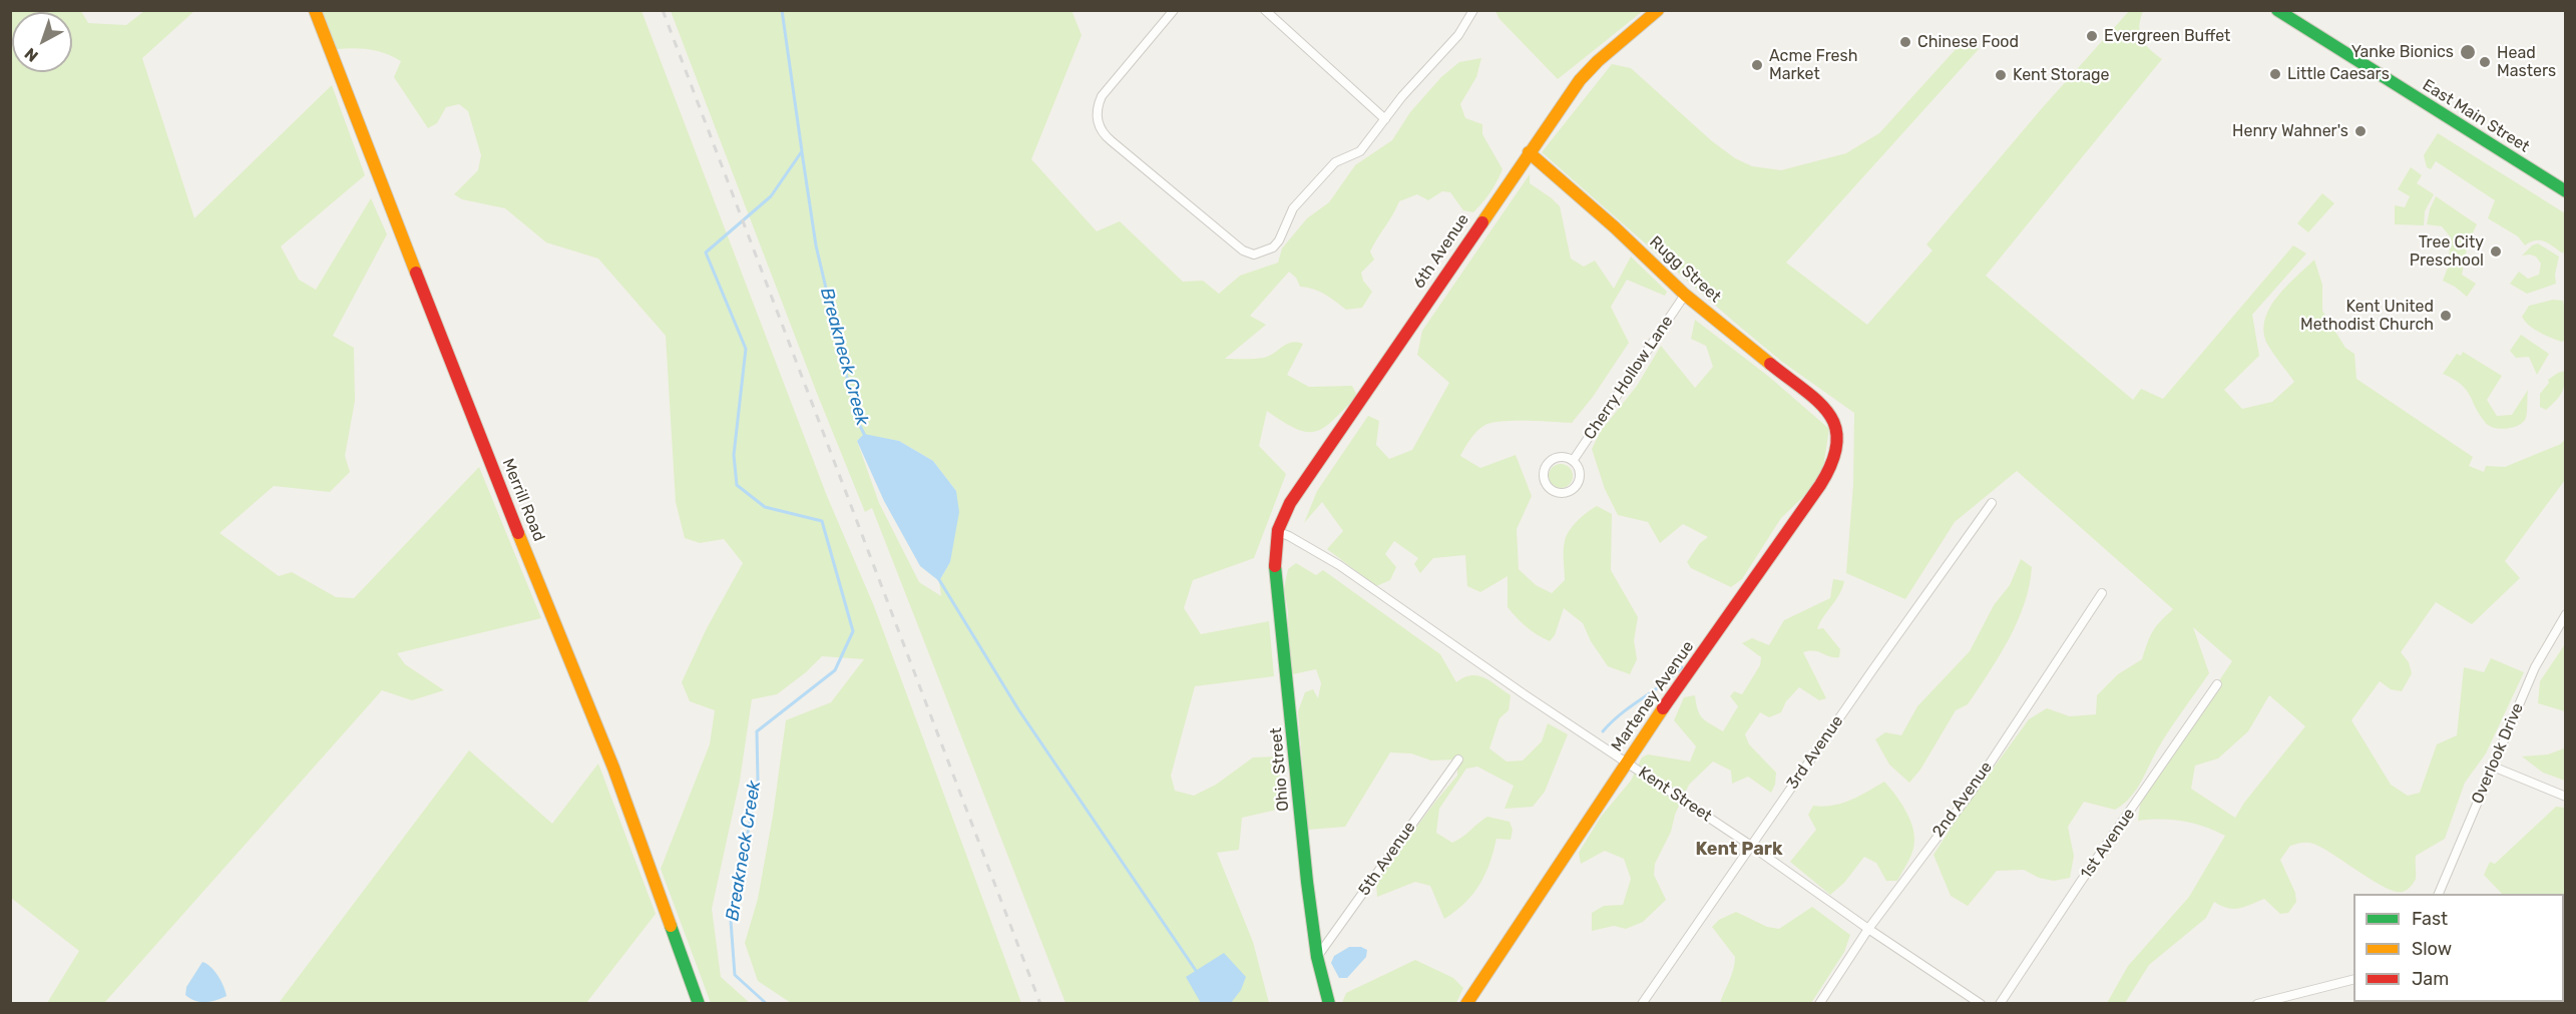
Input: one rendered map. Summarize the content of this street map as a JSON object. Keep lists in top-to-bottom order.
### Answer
{
  "streets": {
    "street": [
      "East Main Street",
      "6th Avenue",
      "Rugg Street",
      "Cherry Hollow Lane",
      "Merrill Road",
      "Marteney Avenue",
      "3rd Avenue",
      "Overlook Drive",
      "Ohio Street",
      "Kent Street",
      "2nd Avenue",
      "1st Avenue",
      "5th Avenue"
    ]
  },
  "crossings": [
    ["6th Avenue", "Rugg Street"],
    ["6th Avenue", "Ohio Street"],
    ["6th Avenue", "Kent Street"],
    ["Rugg Street", "Cherry Hollow Lane"],
    ["Rugg Street", "Marteney Avenue"],
    ["Marteney Avenue", "Kent Street"],
    ["3rd Avenue", "Kent Street"],
    ["Ohio Street", "Kent Street"],
    ["Ohio Street", "5th Avenue"],
    ["Kent Street", "2nd Avenue"]
  ],
  "districts": ["Kent Park"],
  "water": ["Breakneck Creek"],
  "places": [
    "Evergreen Buffet",
    "Chinese Food",
    "Yanke Bionics",
    "Head Masters",
    "Acme Fresh Market",
    "Little Caesars",
    "Kent Storage",
    "Henry Wahner's",
    "Tree City Preschool",
    "Kent United Methodist Church"
  ],
  "legend": ["Fast", "Slow", "Jam"],
  "north": "bottom left"
}
